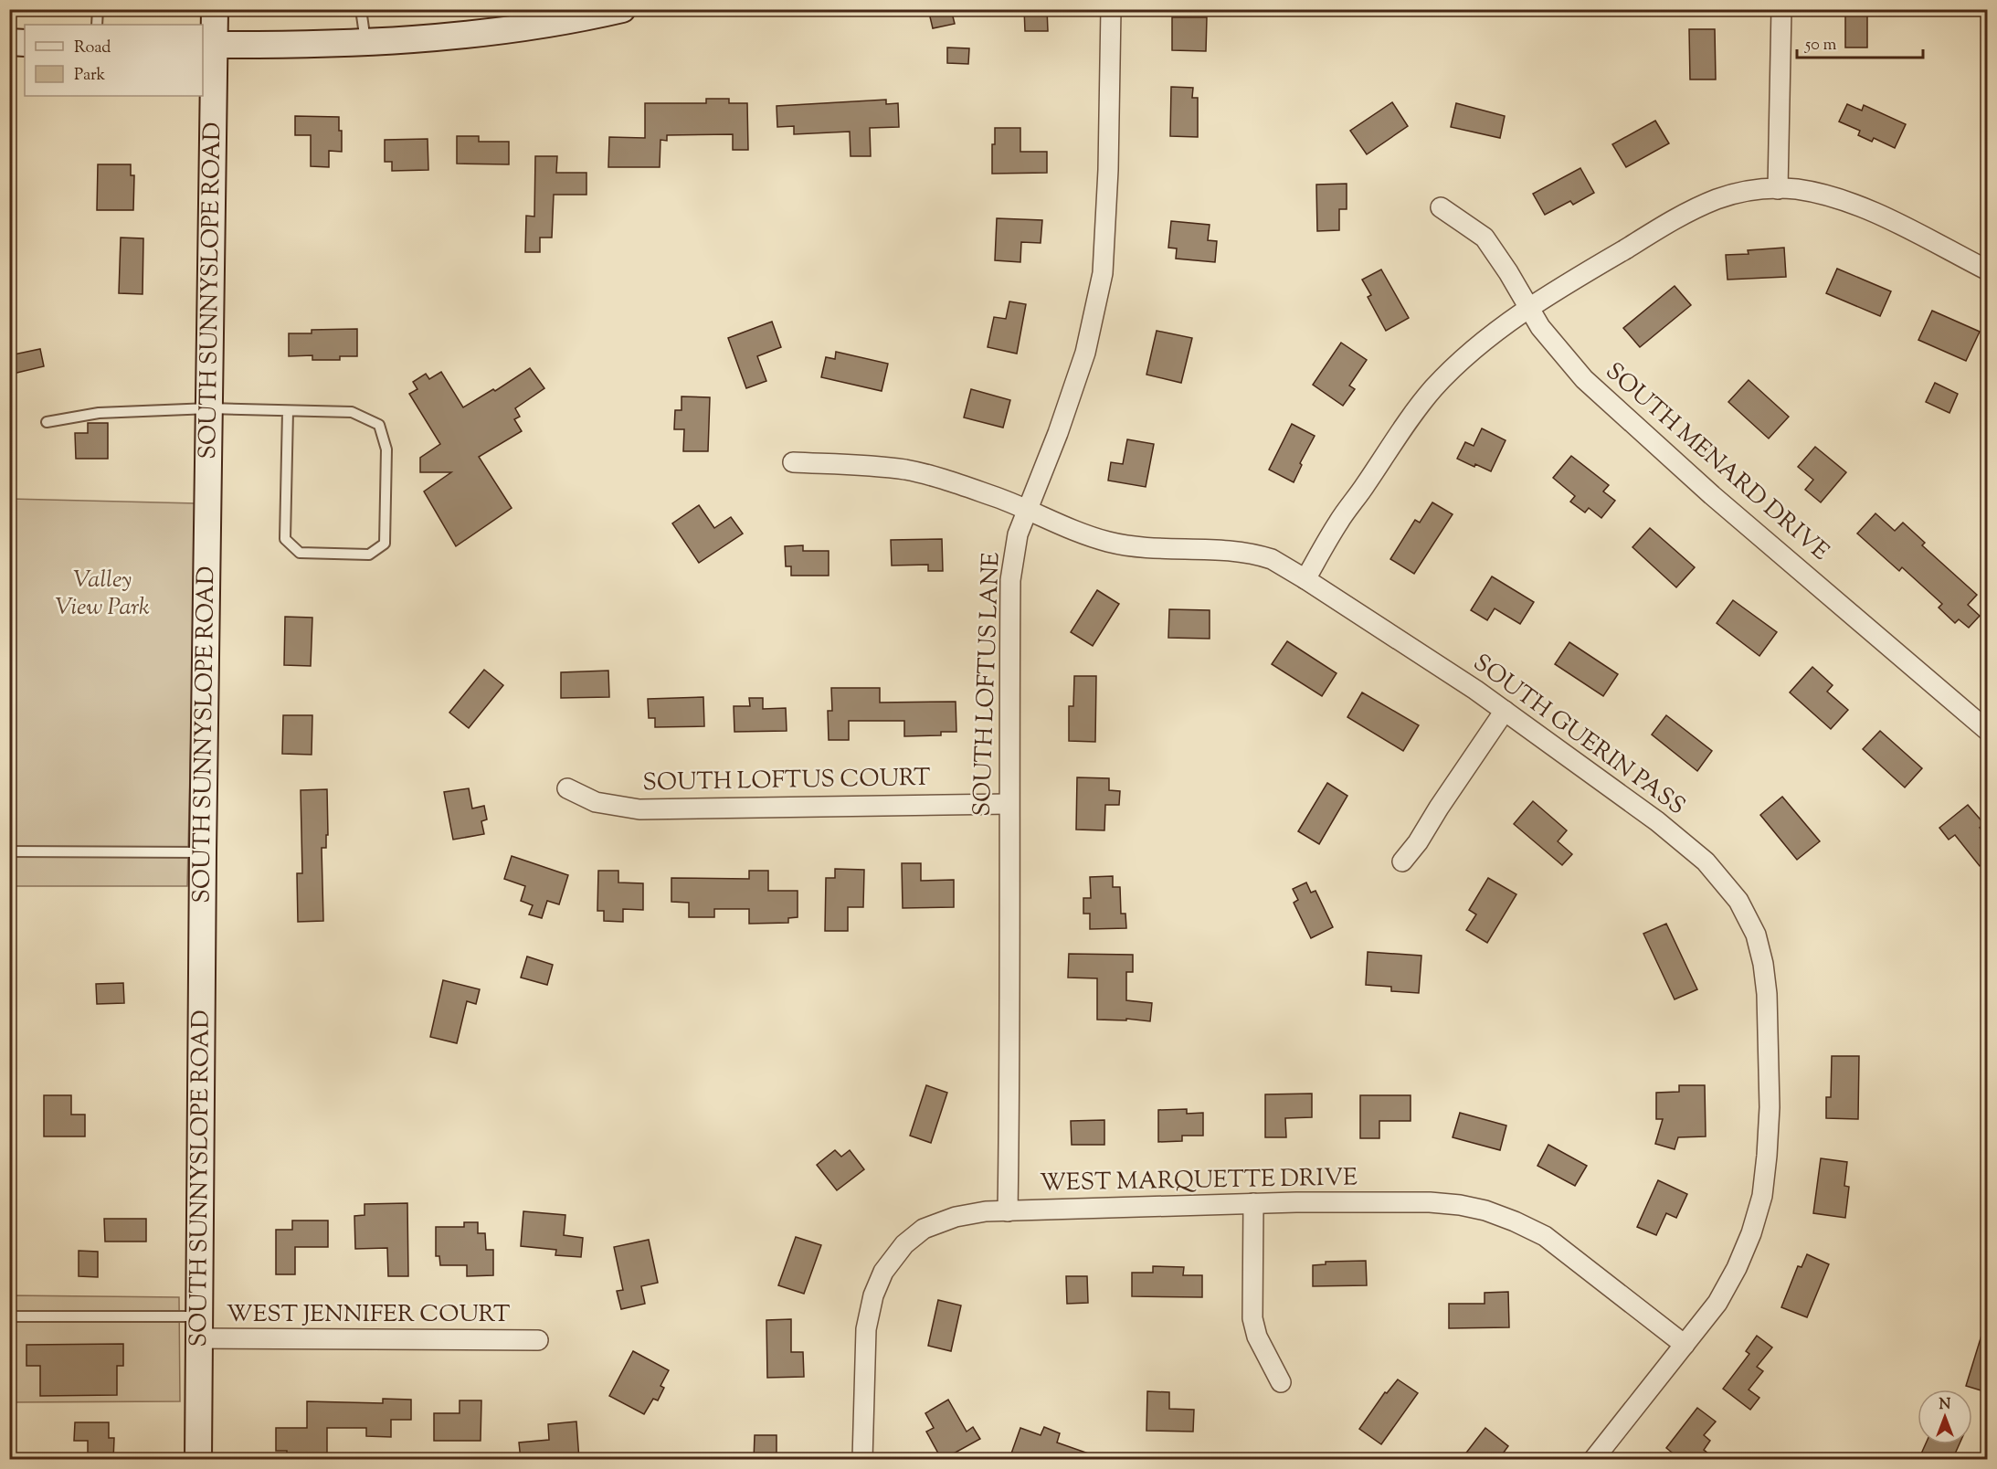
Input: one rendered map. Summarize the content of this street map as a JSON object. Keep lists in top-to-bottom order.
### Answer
{
  "streets": {
    "street": [
      "SOUTH SUNNYSLOPE ROAD",
      "SOUTH MENARD DRIVE",
      "SOUTH LOFTUS LANE",
      "SOUTH GUERIN PASS",
      "SOUTH LOFTUS COURT",
      "WEST MARQUETTE DRIVE",
      "WEST JENNIFER COURT"
    ]
  },
  "crossings": [
    ["SOUTH SUNNYSLOPE ROAD", "WEST JENNIFER COURT"],
    ["SOUTH LOFTUS LANE", "SOUTH GUERIN PASS"],
    ["SOUTH LOFTUS LANE", "SOUTH LOFTUS COURT"],
    ["SOUTH LOFTUS LANE", "WEST MARQUETTE DRIVE"],
    ["SOUTH GUERIN PASS", "WEST MARQUETTE DRIVE"]
  ],
  "parks": ["Valley View Park"],
  "legend": ["Road", "Park"],
  "scale_bar": "50 m",
  "north": "top"
}
